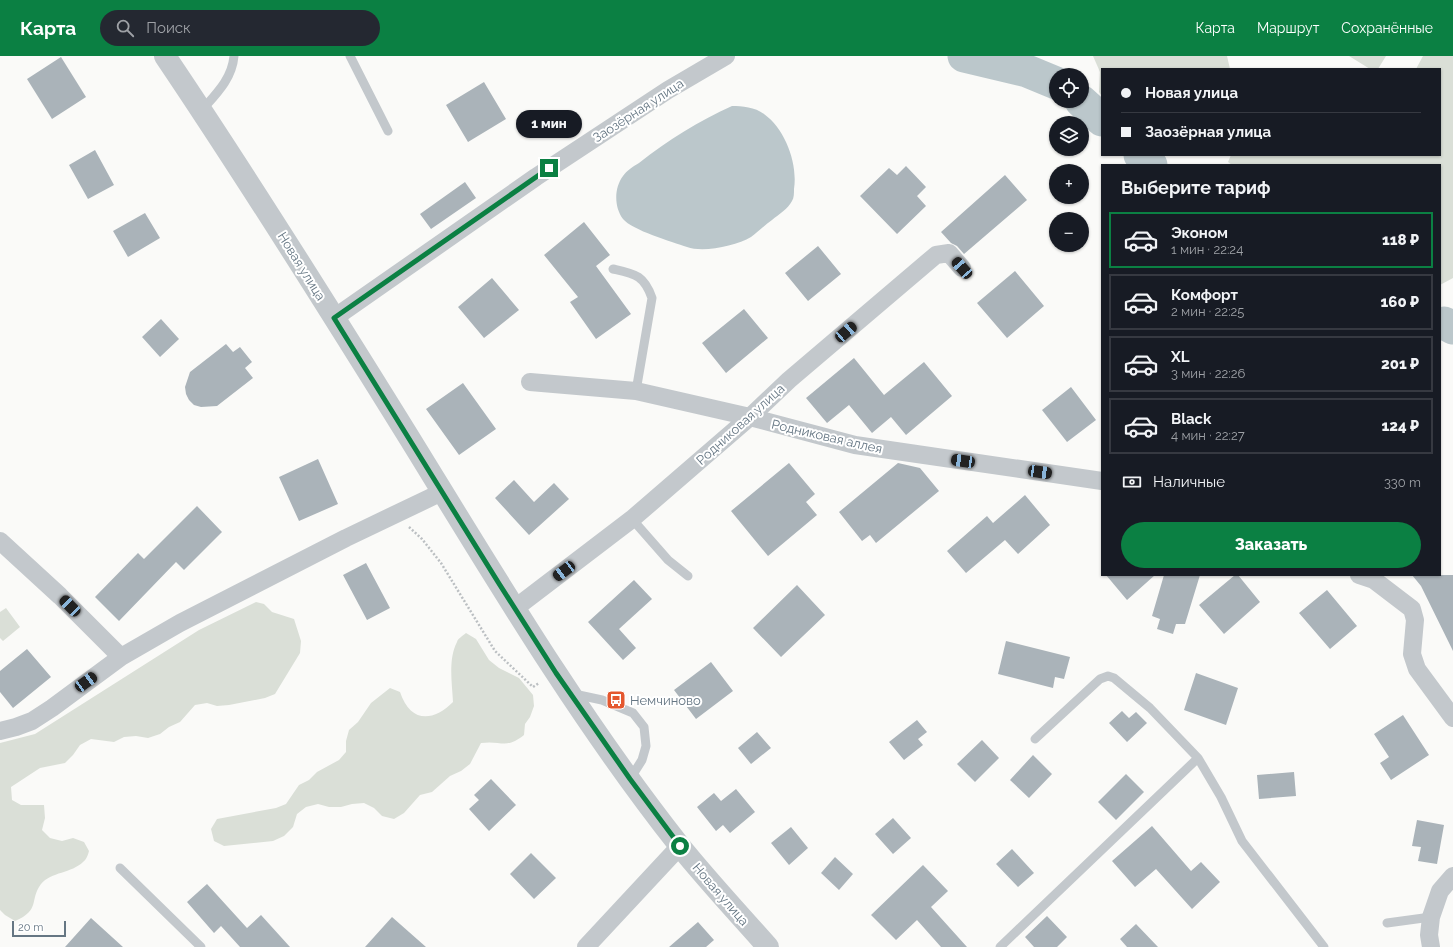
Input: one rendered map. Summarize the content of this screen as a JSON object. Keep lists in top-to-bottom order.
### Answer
{
  "streets": {
    "street": [
      "Заозёрная улица",
      "Новая улица",
      "Родниковая улица",
      "Родниковая аллея"
    ]
  },
  "crossings": [
    ["Заозёрная улица", "Новая улица"],
    ["Новая улица", "Родниковая улица"],
    ["Родниковая улица", "Родниковая аллея"]
  ],
  "places": {
    "bus stop": ["Немчиново"]
  },
  "scale_bar": "20 m",
  "page": {
    "header": "Карта",
    "search": "Поиск",
    "nav": ["Карта", "Маршрут", "Сохранённые"],
    "map_buttons": ["+", "−"],
    "banner": ["Новая улица", "Заозёрная улица"],
    "bubble": "1 мин",
    "heading": "Выберите тариф",
    "list": [
      {
        "name": "Эконом",
        "note": "1 мин · 22:24",
        "value": "118 ₽"
      },
      {
        "name": "Комфорт",
        "note": "2 мин · 22:25",
        "value": "160 ₽"
      },
      {
        "name": "XL",
        "note": "3 мин · 22:26",
        "value": "201 ₽"
      },
      {
        "name": "Black",
        "note": "4 мин · 22:27",
        "value": "124 ₽"
      }
    ],
    "pay": ["Наличные", "330 m"],
    "buttons": "Заказать",
    "scale": "20 m"
  }
}
